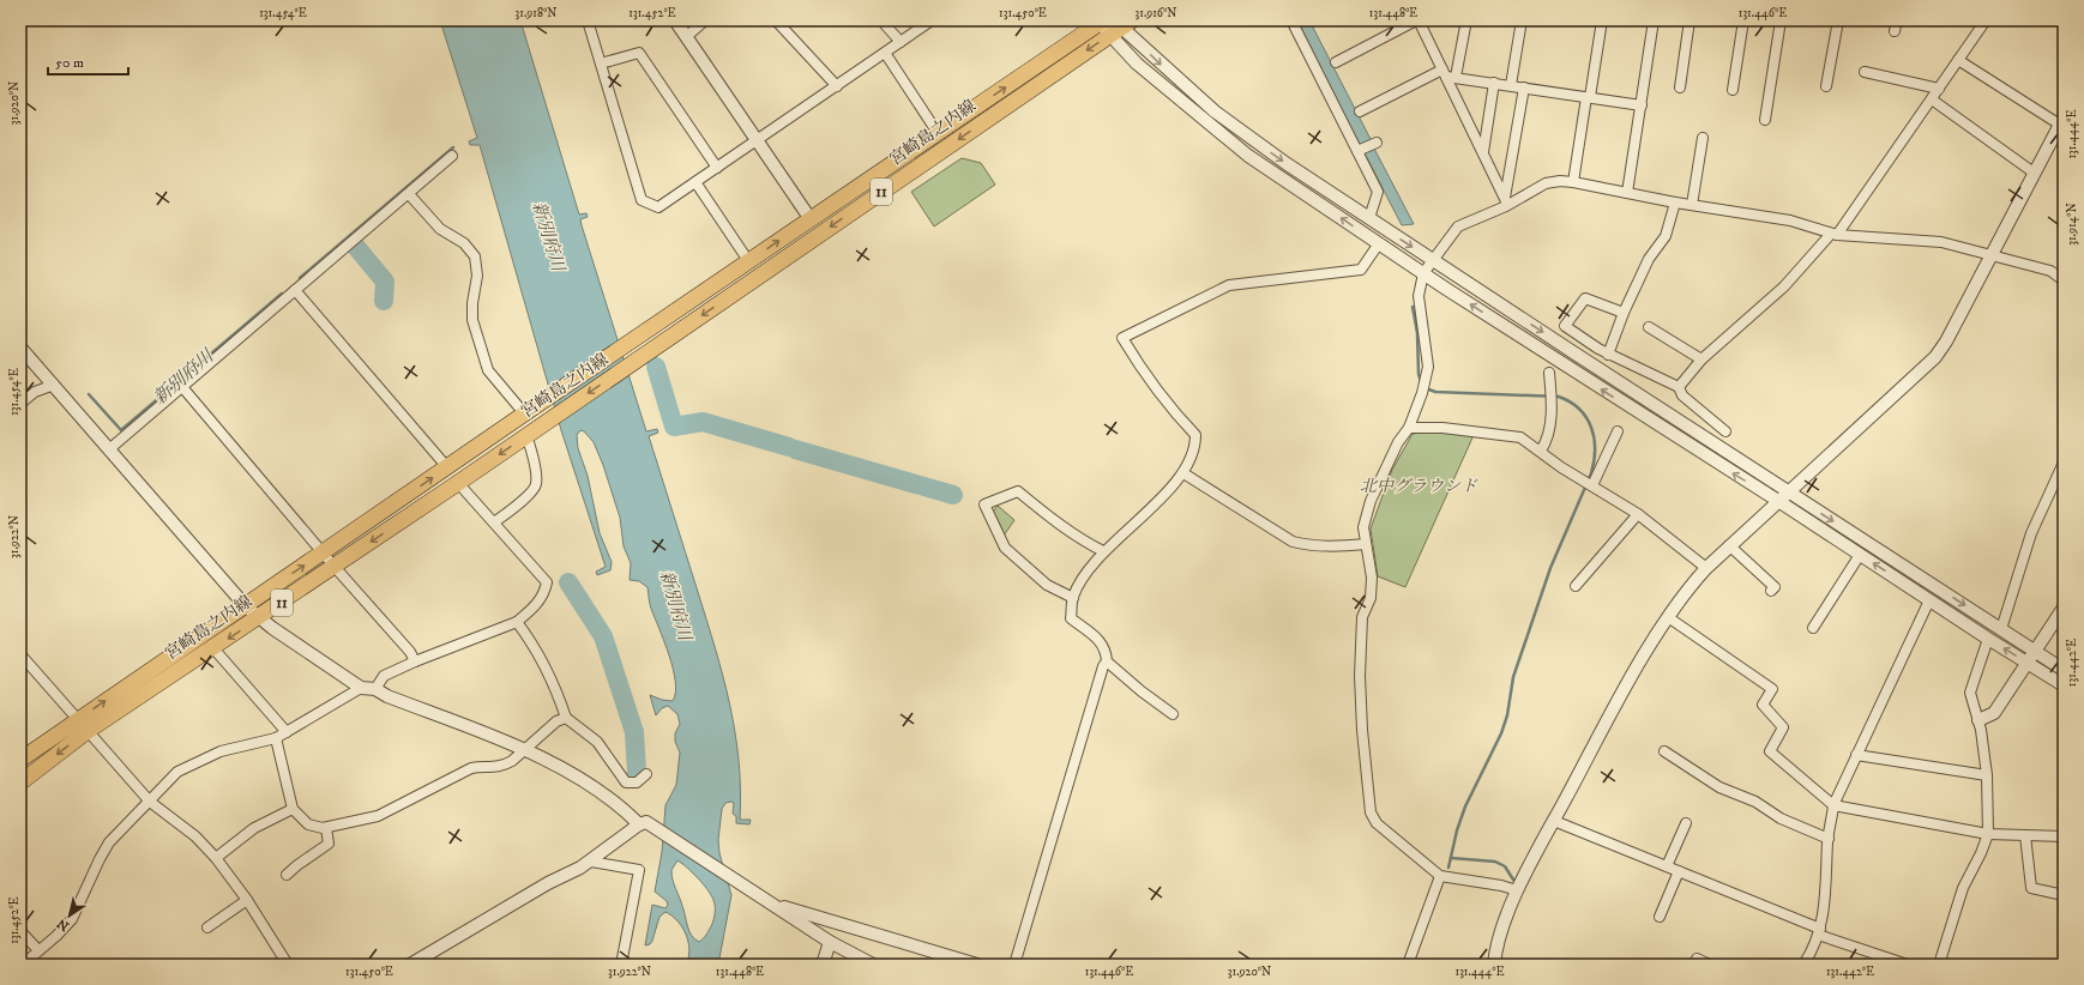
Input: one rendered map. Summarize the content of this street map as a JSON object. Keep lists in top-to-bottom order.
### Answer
{
  "streets": {
    "main road": ["宮崎島之内線", "11"]
  },
  "water": ["新別府川"],
  "parks": ["北中グラウンド"],
  "scale_bar": "50 m",
  "north": "bottom left",
  "coordinates": [
    "131.454°E",
    "31.918°N",
    "131.452°E",
    "131.450°E",
    "31.916°N",
    "131.448°E",
    "131.446°E",
    "31.920°N",
    "131.444°E",
    "31.914°N",
    "31.922°N",
    "131.442°E"
  ]
}
